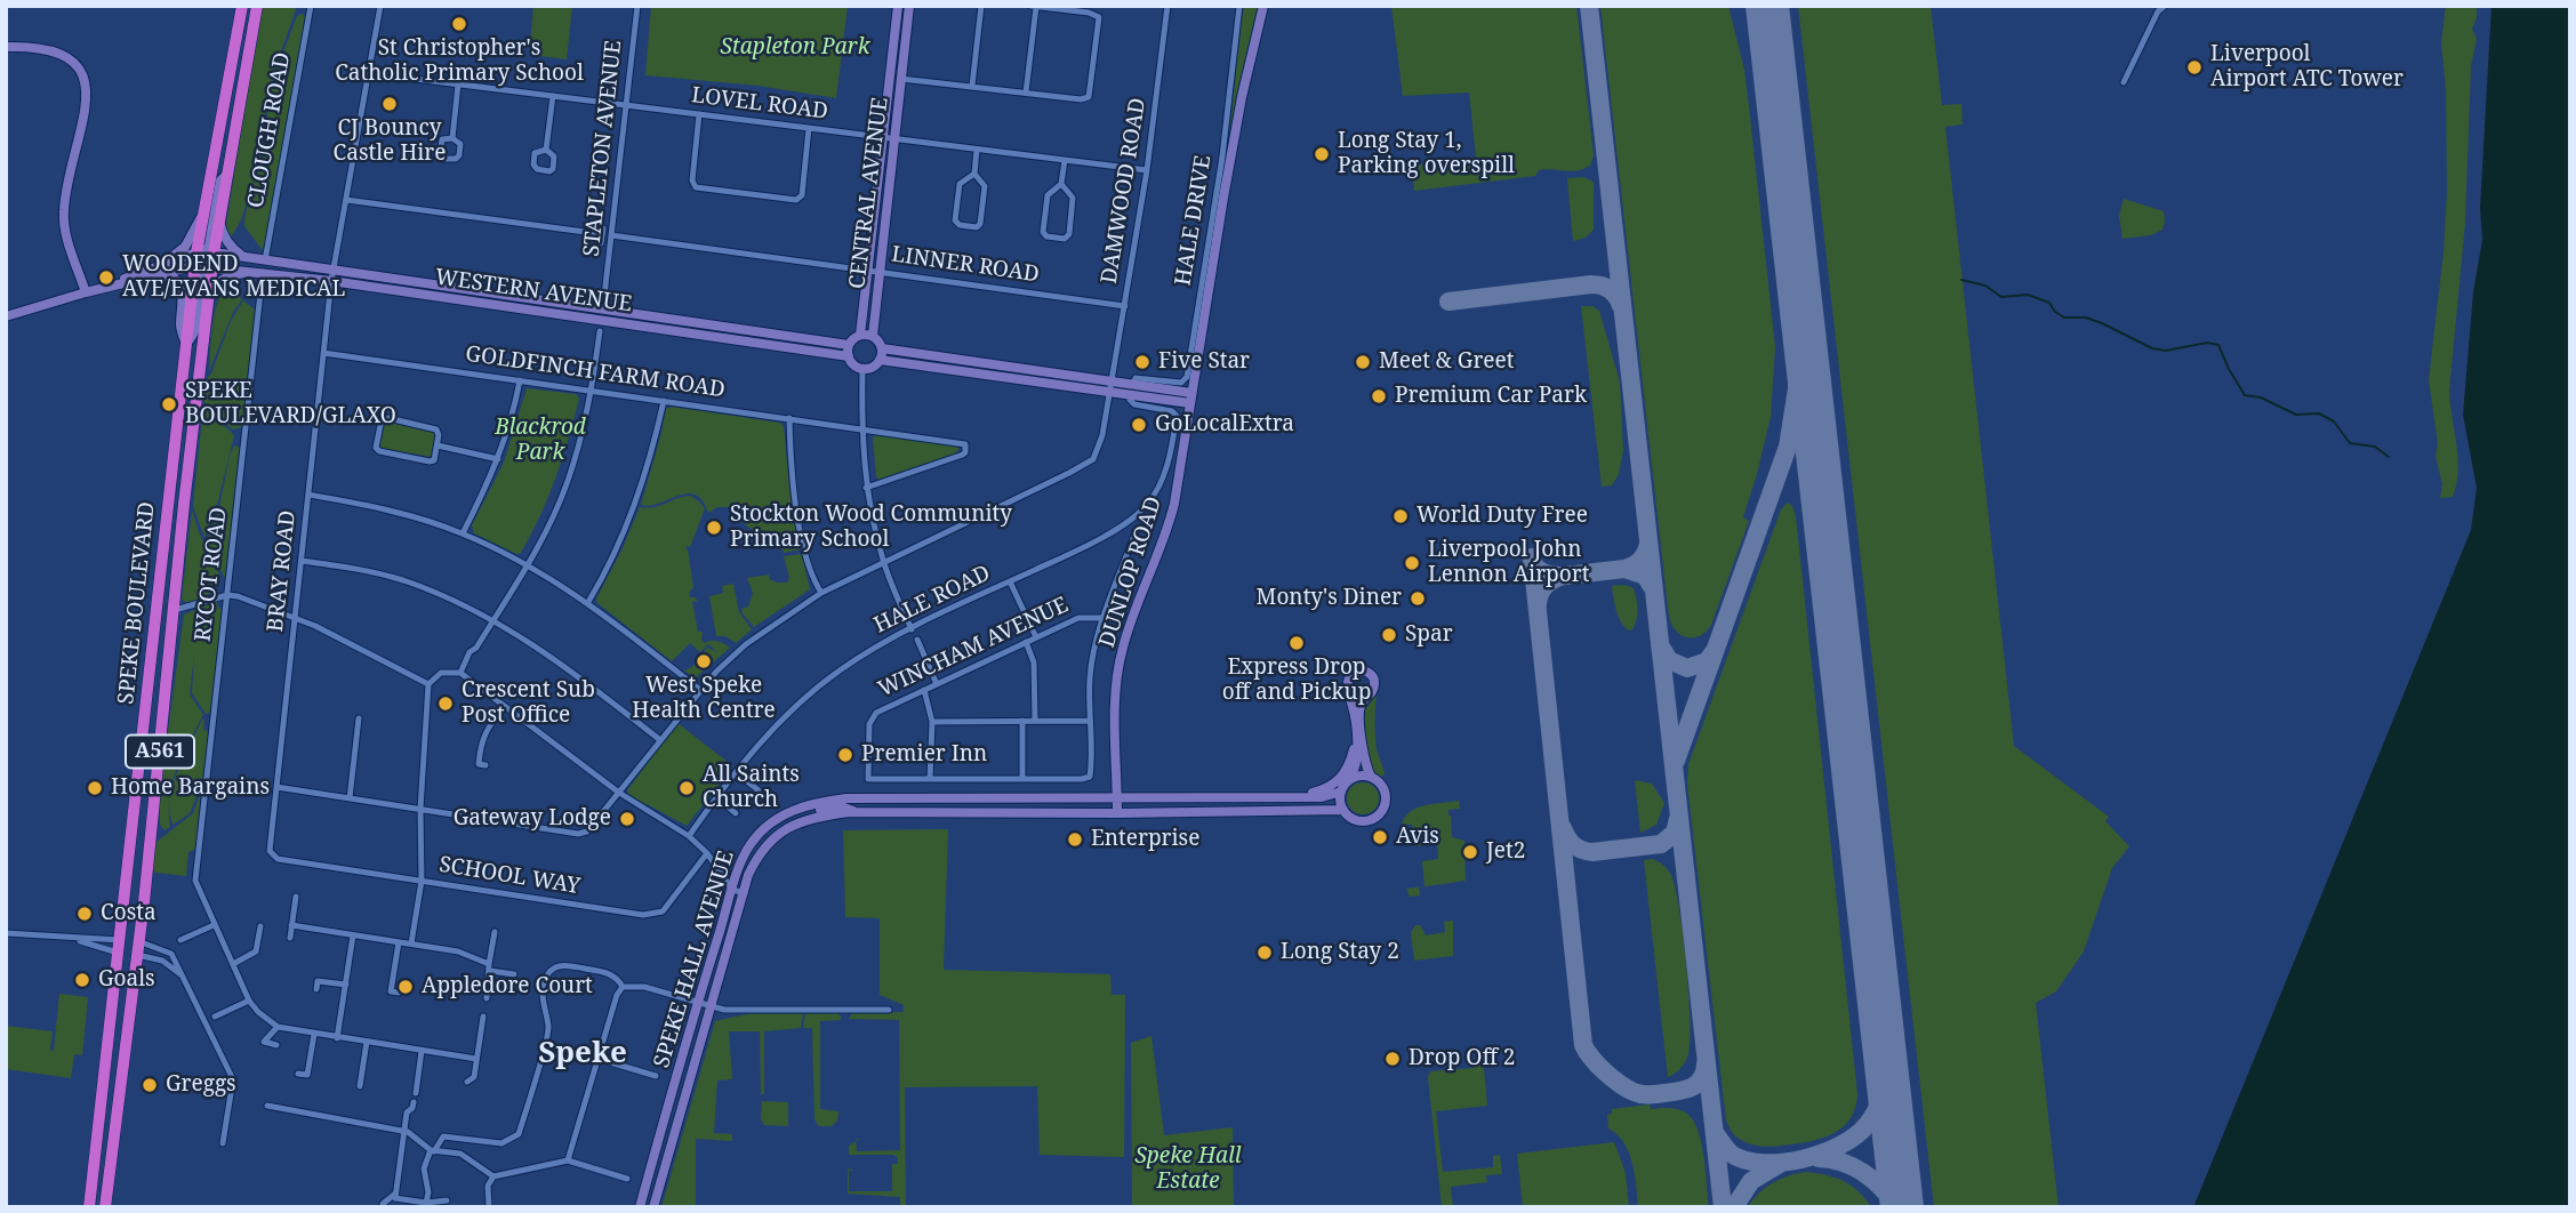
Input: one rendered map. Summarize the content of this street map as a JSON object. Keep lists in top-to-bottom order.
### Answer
{
  "streets": {
    "highway": ["SPEKE BOULEVARD", "A561"],
    "street": [
      "LOVEL ROAD",
      "CLOUGH ROAD",
      "STAPLETON AVENUE",
      "DAMWOOD ROAD",
      "CENTRAL AVENUE",
      "HALE DRIVE",
      "LINNER ROAD",
      "WESTERN AVENUE",
      "GOLDFINCH FARM ROAD",
      "BRAY ROAD",
      "DUNLOP ROAD",
      "RYCOT ROAD",
      "HALE ROAD",
      "WINCHAM AVENUE",
      "SCHOOL WAY",
      "SPEKE HALL AVENUE"
    ]
  },
  "crossings": [
    ["LOVEL ROAD", "STAPLETON AVENUE"],
    ["LOVEL ROAD", "DAMWOOD ROAD"],
    ["LOVEL ROAD", "CENTRAL AVENUE"],
    ["LOVEL ROAD", "BRAY ROAD"],
    ["CLOUGH ROAD", "WESTERN AVENUE"],
    ["STAPLETON AVENUE", "LINNER ROAD"],
    ["DAMWOOD ROAD", "LINNER ROAD"],
    ["CENTRAL AVENUE", "LINNER ROAD"],
    ["CENTRAL AVENUE", "WESTERN AVENUE"],
    ["HALE DRIVE", "HALE ROAD"],
    ["WESTERN AVENUE", "BRAY ROAD"],
    ["WESTERN AVENUE", "RYCOT ROAD"],
    ["WESTERN AVENUE", "SPEKE BOULEVARD"],
    ["WESTERN AVENUE", "A561"],
    ["GOLDFINCH FARM ROAD", "BRAY ROAD"],
    ["BRAY ROAD", "SCHOOL WAY"],
    ["DUNLOP ROAD", "SPEKE HALL AVENUE"],
    ["SPEKE BOULEVARD", "A561"]
  ],
  "districts": ["Speke"],
  "parks": ["Stapleton Park", "Blackrod Park", "Speke Hall Estate"],
  "places": [
    "St Christopher's Catholic Primary School",
    "Liverpool Airport ATC Tower",
    "CJ Bouncy Castle Hire",
    "Long Stay 1, Parking overspill",
    "WOODEND AVE/EVANS MEDICAL",
    "Five Star",
    "Meet & Greet",
    "Premium Car Park",
    "SPEKE BOULEVARD/GLAXO",
    "GoLocalExtra",
    "World Duty Free",
    "Stockton Wood Community Primary School",
    "Liverpool John Lennon Airport",
    "Monty's Diner",
    "Spar",
    "Express Drop off and Pickup",
    "West Speke Health Centre",
    "Crescent Sub Post Office",
    "Premier Inn",
    "Home Bargains",
    "All Saints Church",
    "Gateway Lodge",
    "Avis",
    "Enterprise",
    "Jet2",
    "Costa",
    "Long Stay 2",
    "Goals",
    "Appledore Court",
    "Drop Off 2",
    "Greggs"
  ]
}
